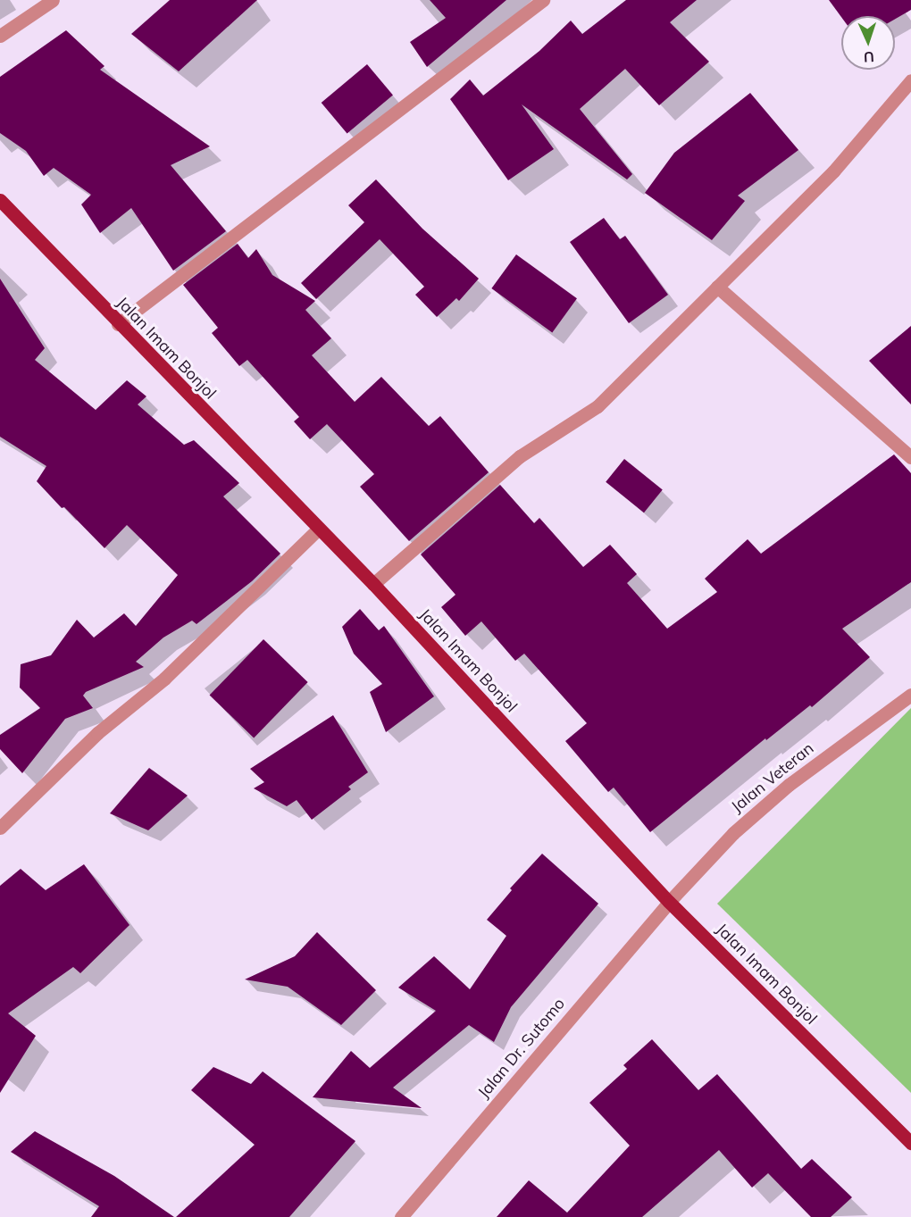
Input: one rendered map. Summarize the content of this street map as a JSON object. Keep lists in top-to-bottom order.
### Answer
{
  "streets": {
    "main road": ["Jalan Imam Bonjol"],
    "street": ["Jalan Veteran", "Jalan Dr. Sutomo"]
  },
  "crossings": [
    ["Jalan Imam Bonjol", "Jalan Veteran"],
    ["Jalan Imam Bonjol", "Jalan Dr. Sutomo"],
    ["Jalan Veteran", "Jalan Dr. Sutomo"]
  ],
  "north": "bottom"
}
